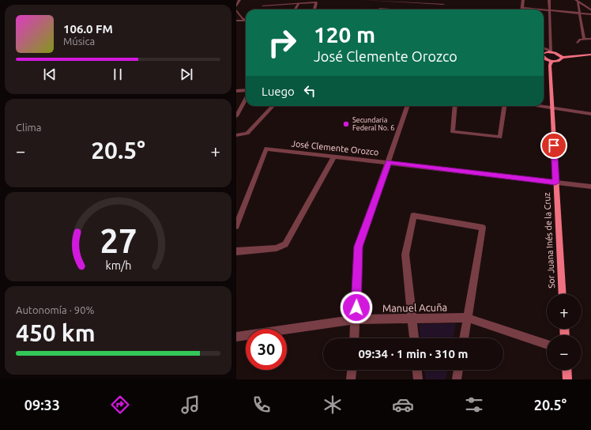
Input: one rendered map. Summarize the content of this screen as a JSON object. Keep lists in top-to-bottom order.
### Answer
{
  "streets": {
    "main road": ["Sor Juana Inés de la Cruz"],
    "street": ["José Clemente Orozco", "Manuel Acuña"]
  },
  "crossings": [
    ["José Clemente Orozco", "Sor Juana Inés de la Cruz"]
  ],
  "places": ["Secundaria Federal No. 6"],
  "page": {
    "turn": ["120 m", "José Clemente Orozco"],
    "song": ["106.0 FM", "Música"],
    "then": "Luego",
    "tile": [
      "Clima",
      ["Autonomía · 90%", "450 km"]
    ],
    "heat": ["−", "20.5°", "+"],
    "map_buttons": ["+", "−"],
    "limit": "30",
    "trip": "09:34 · 1 min · 310 m",
    "tabs": ["09:33", "20.5°"],
    "gauge": ["27", "km/h"]
  }
}
